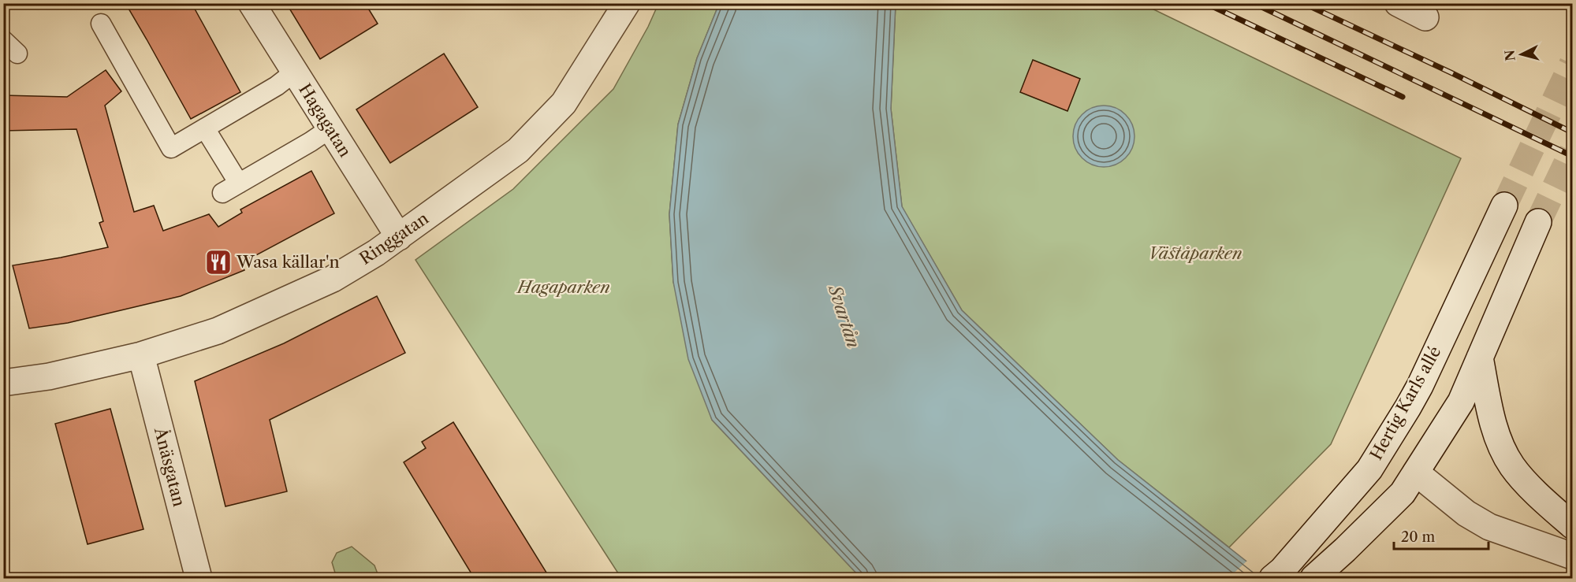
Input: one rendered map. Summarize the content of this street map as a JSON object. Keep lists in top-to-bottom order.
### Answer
{
  "streets": {
    "street": [
      "Hagagatan",
      "Ringgatan",
      "Hertig Karls allé",
      "Ånäsgatan"
    ]
  },
  "crossings": [
    ["Hagagatan", "Ringgatan"],
    ["Ringgatan", "Ånäsgatan"]
  ],
  "water": ["Svartån"],
  "parks": ["Väståparken", "Hagaparken"],
  "places": {
    "restaurant": ["Wasa källar'n"]
  },
  "scale_bar": "20 m",
  "north": "left"
}
